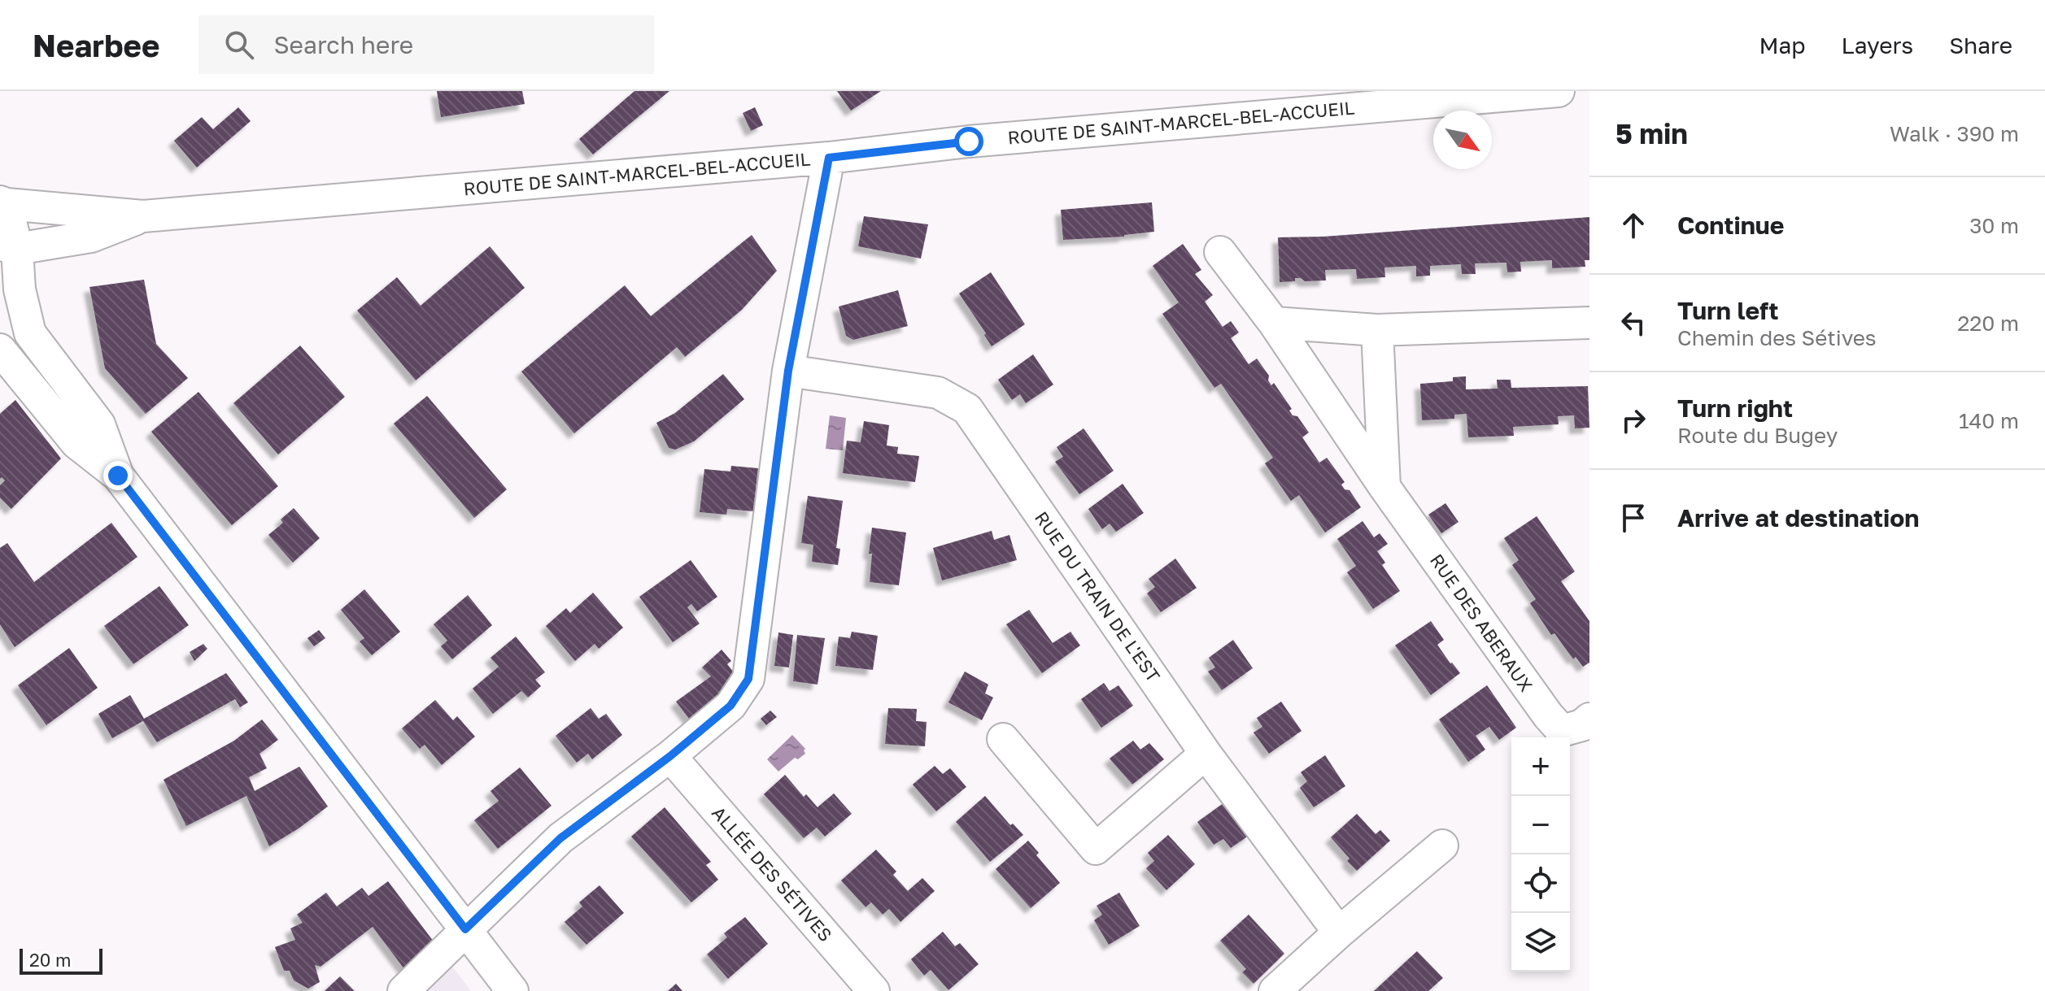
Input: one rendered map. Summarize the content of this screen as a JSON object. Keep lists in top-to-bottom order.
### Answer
{
  "streets": {
    "street": [
      "ROUTE DE SAINT-MARCEL-BEL-ACCUEIL",
      "RUE DU TRAIN DE L'EST",
      "RUE DES ABERAUX",
      "ALLÉE DES SÉTIVES"
    ]
  },
  "scale_bar": "20 m",
  "north": "bottom right",
  "page": {
    "header": "Nearbee",
    "search": "Search here",
    "nav": ["Map", "Layers", "Share"],
    "heading": ["5 min", "Walk · 390 m"],
    "list": [
      ["Continue", "30 m"],
      ["Turn left", "Chemin des Sétives", "220 m"],
      ["Turn right", "Route du Bugey", "140 m"],
      "Arrive at destination"
    ],
    "map_buttons": ["+", "−"],
    "scale": "20 m"
  }
}
